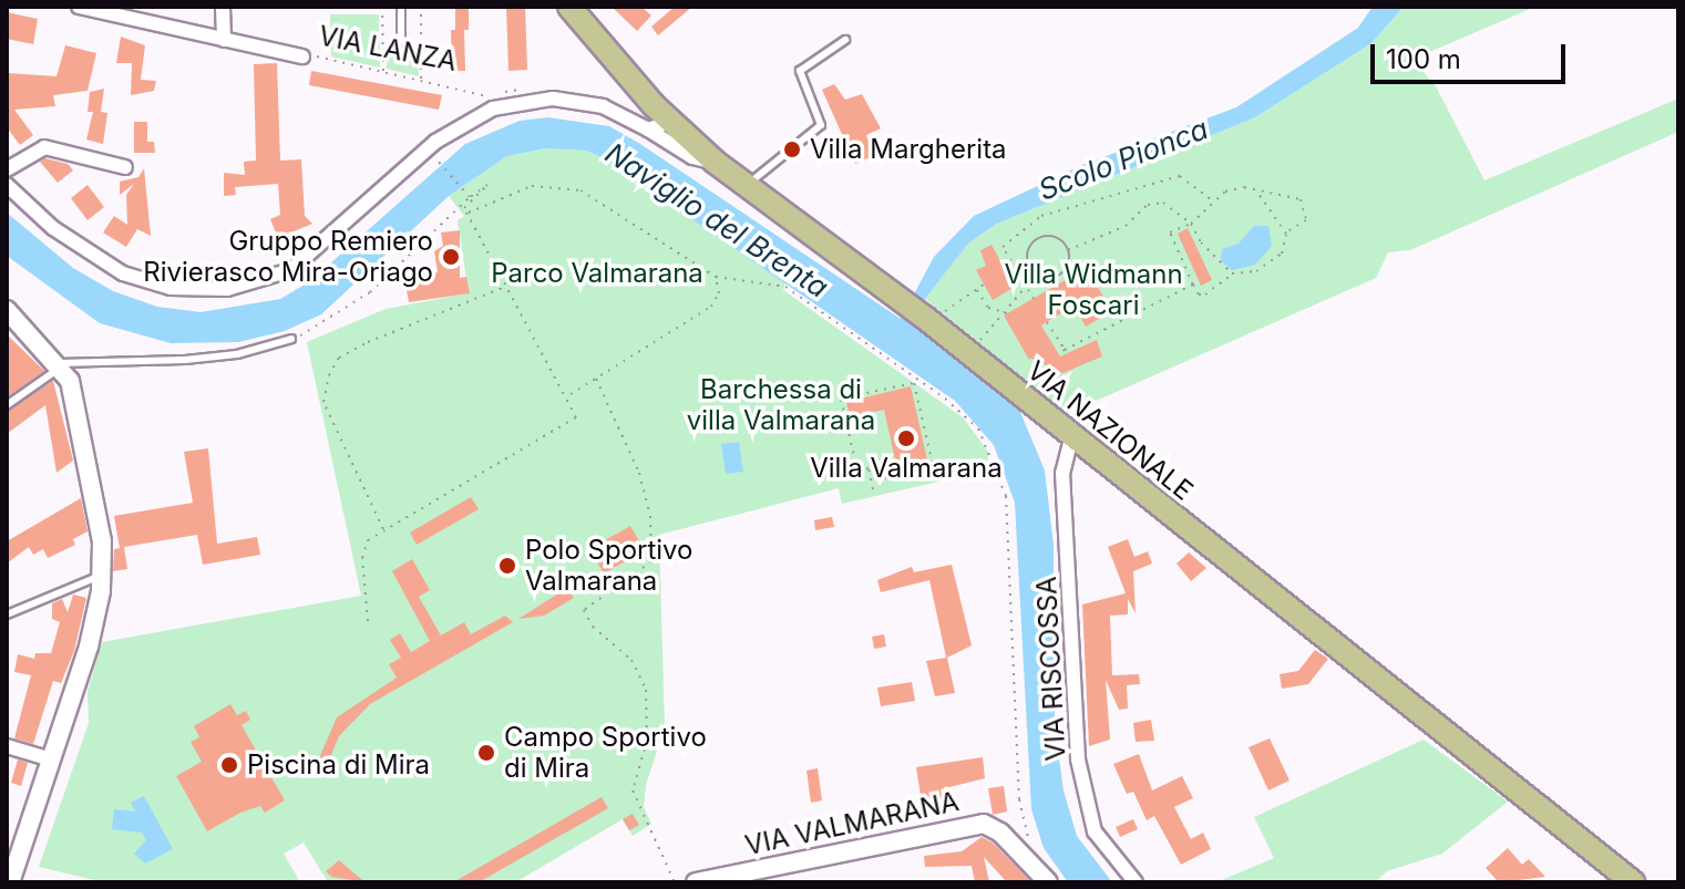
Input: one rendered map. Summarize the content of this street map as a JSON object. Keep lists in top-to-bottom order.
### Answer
{
  "streets": {
    "main road": ["VIA NAZIONALE"],
    "street": ["VIA LANZA", "VIA RISCOSSA", "VIA VALMARANA"]
  },
  "crossings": [
    ["VIA NAZIONALE", "VIA RISCOSSA"]
  ],
  "water": ["Scolo Pionca", "Naviglio del Brenta"],
  "parks": ["Parco Valmarana", "Villa Widmann Foscari", "Barchessa di villa Valmarana"],
  "places": [
    "Villa Margherita",
    "Gruppo Remiero Rivierasco Mira-Oriago",
    "Villa Valmarana",
    "Polo Sportivo Valmarana",
    "Campo Sportivo di Mira",
    "Piscina di Mira"
  ],
  "scale_bar": "100 m"
}
